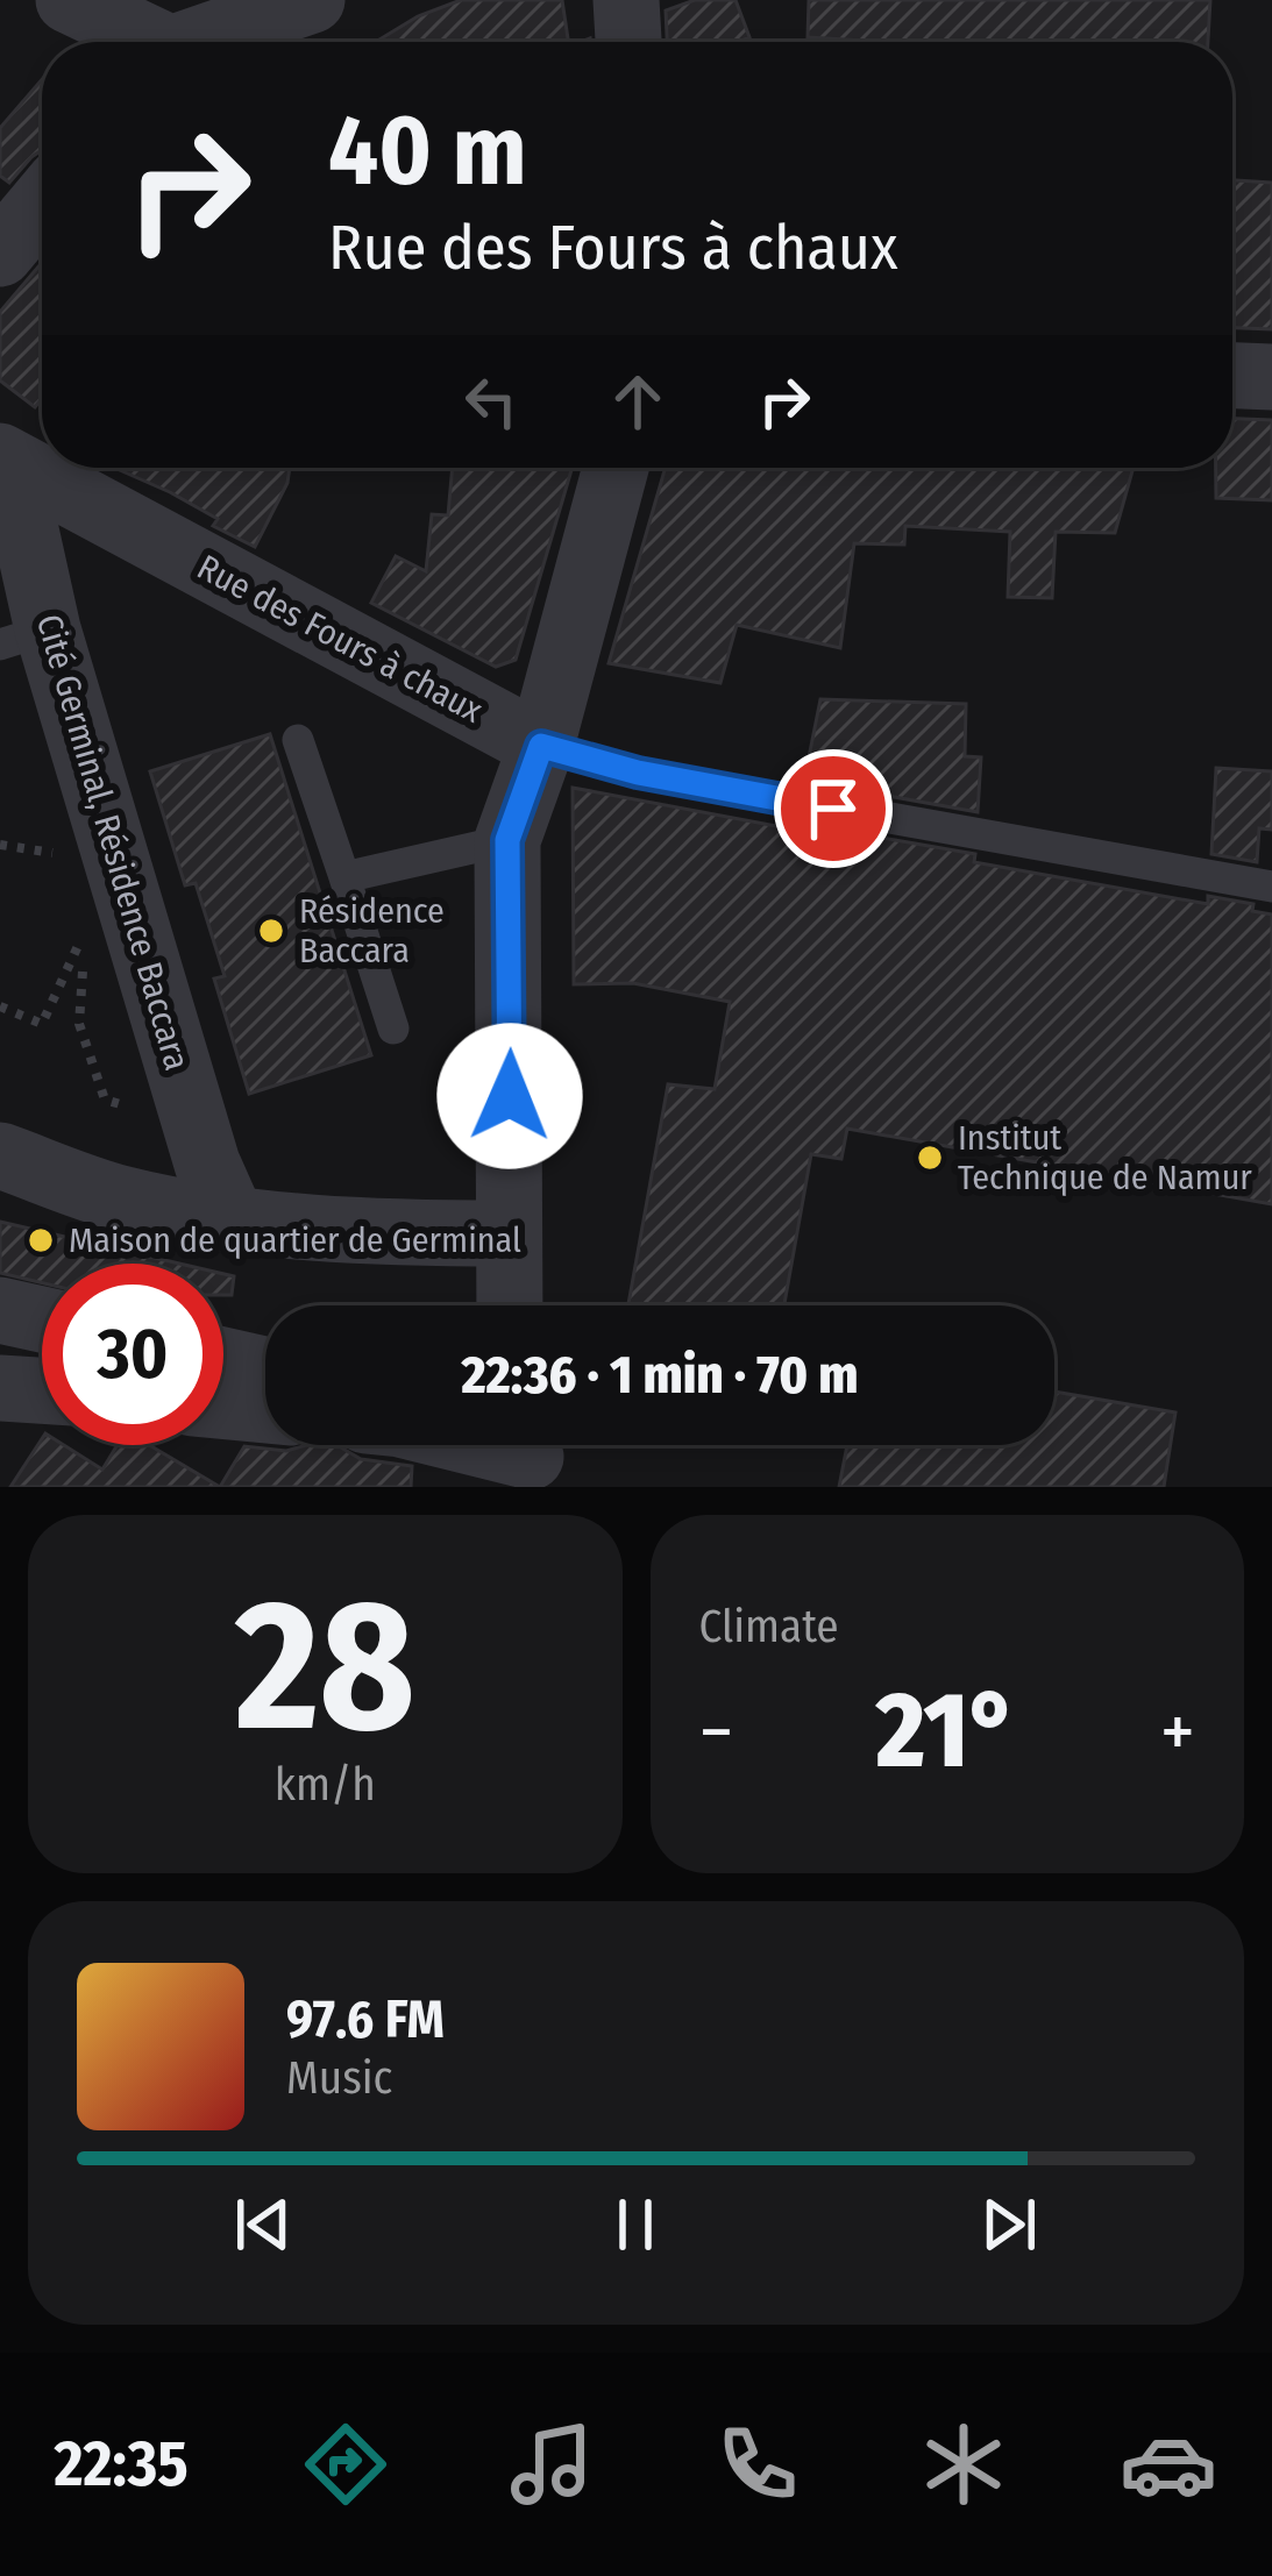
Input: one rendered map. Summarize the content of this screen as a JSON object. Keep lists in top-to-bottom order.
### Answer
{
  "streets": {
    "street": ["Rue des Fours à chaux", "Cité Germinal, Résidence Baccara"]
  },
  "crossings": [
    ["Rue des Fours à chaux", "Cité Germinal, Résidence Baccara"]
  ],
  "places": ["Résidence Baccara", "Institut Technique de Namur", "Maison de quartier de Germinal"],
  "page": {
    "turn": ["40 m", "Rue des Fours à chaux"],
    "limit": "30",
    "trip": "22:36 · 1 min · 70 m",
    "tile": [
      ["28", "km/h"],
      "Climate"
    ],
    "heat": ["−", "21°", "+"],
    "song": ["97.6 FM", "Music"],
    "tabs": "22:35"
  }
}
